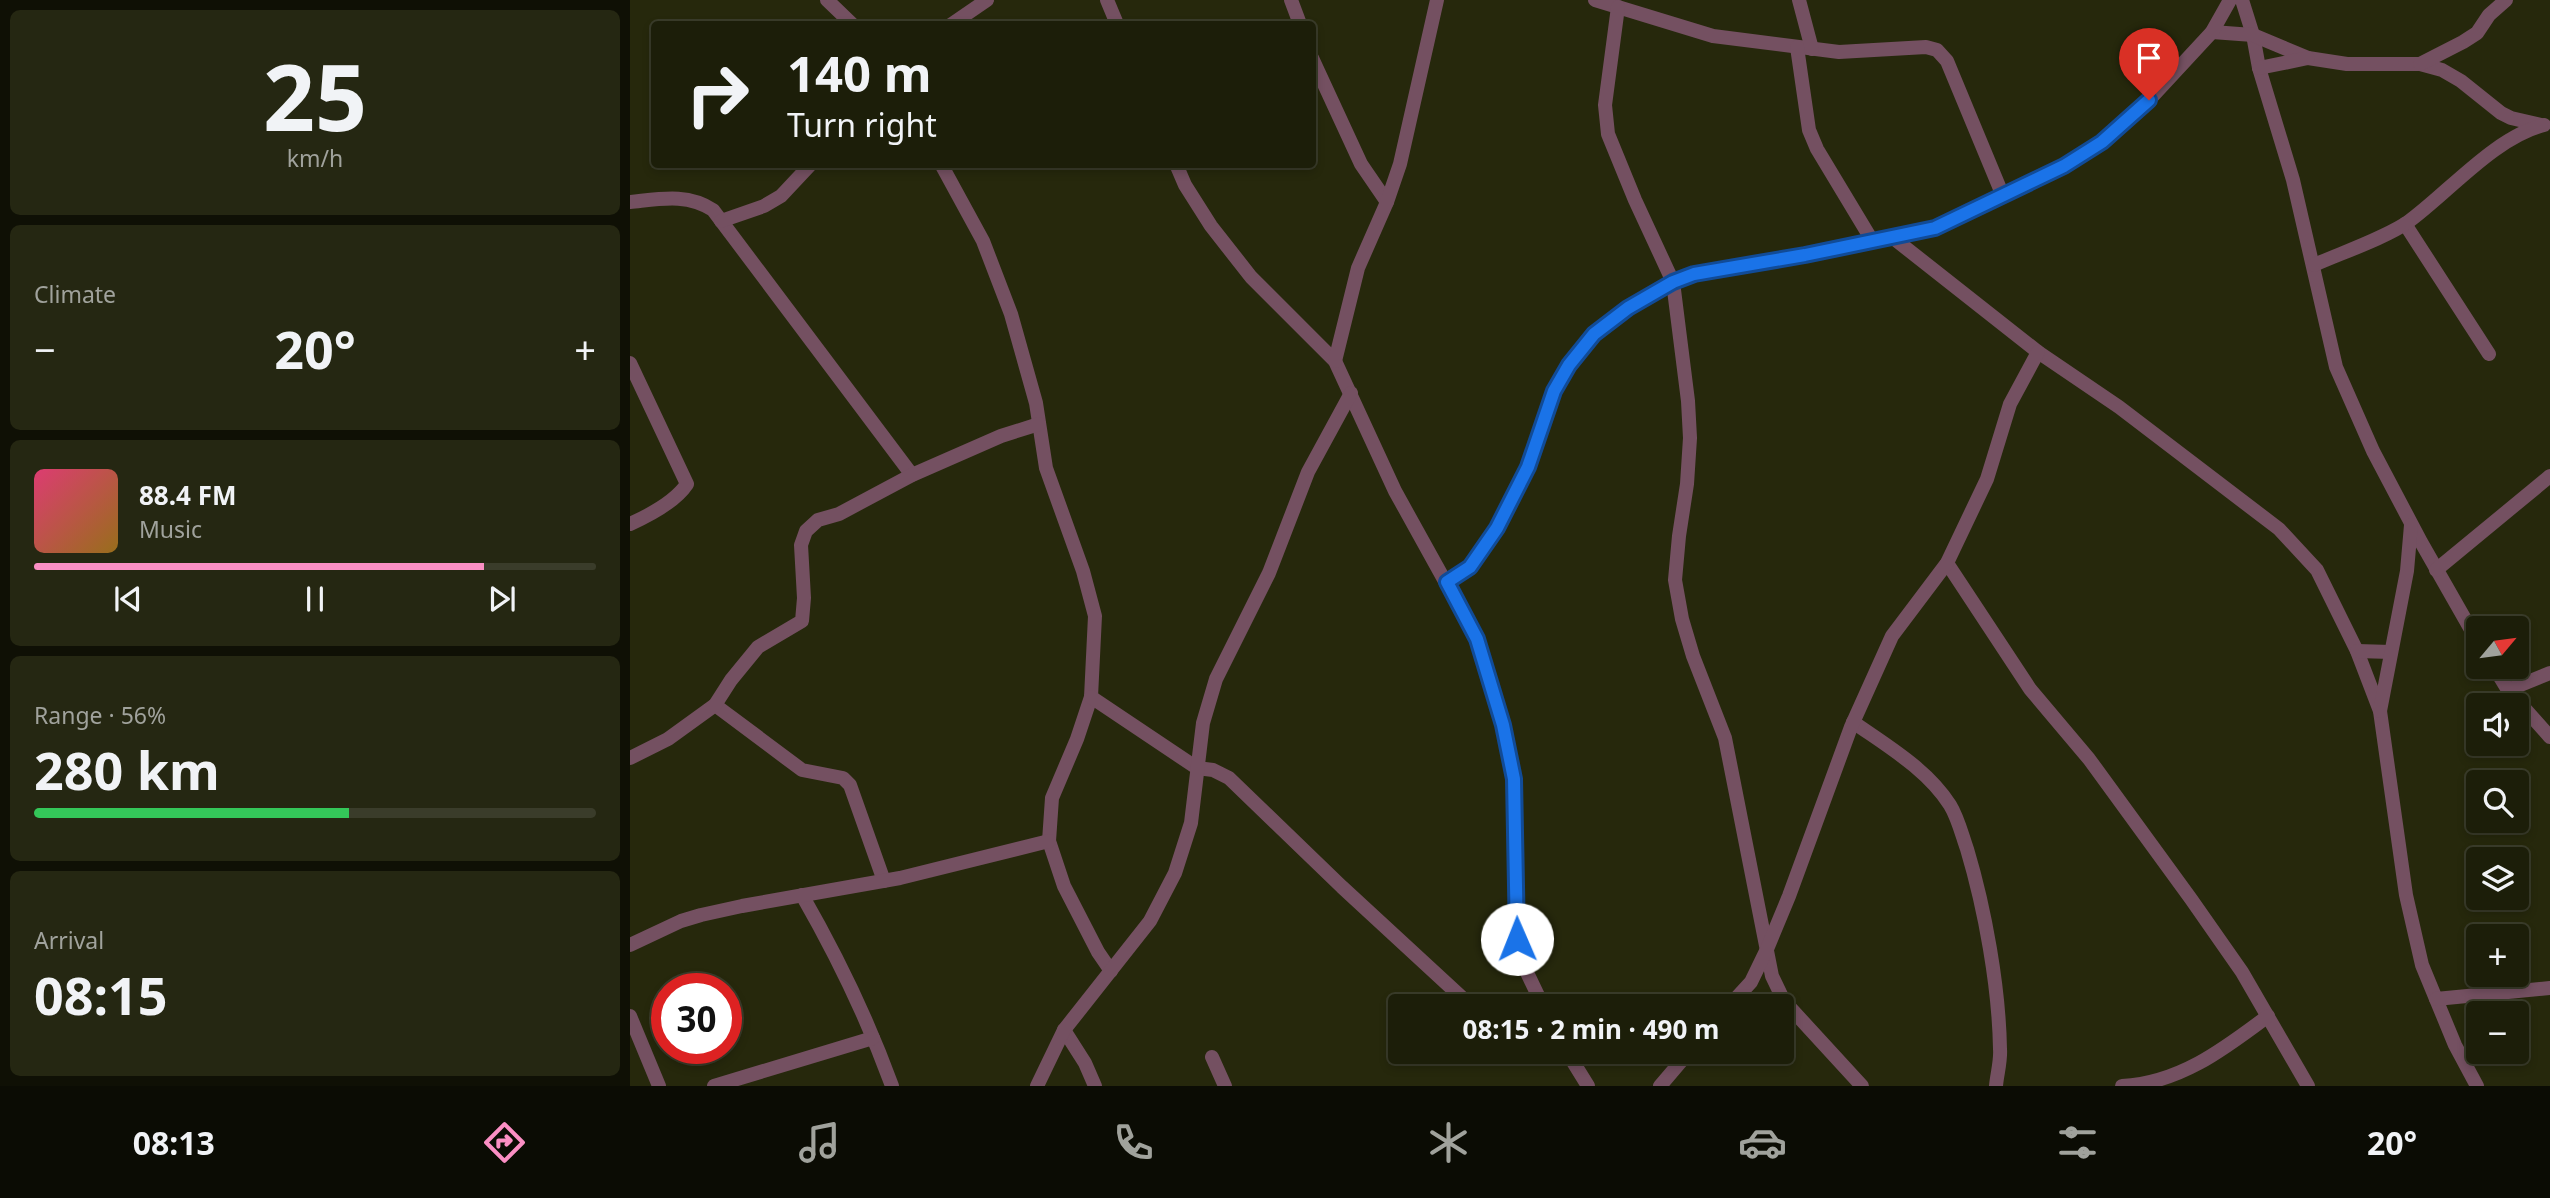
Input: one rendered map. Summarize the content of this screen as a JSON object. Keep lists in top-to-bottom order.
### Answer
{
  "north": "top right",
  "page": {
    "tile": [
      ["25", "km/h"],
      "Climate",
      ["Range · 56%", "280 km"],
      ["Arrival", "08:15"]
    ],
    "turn": ["140 m", "Turn right"],
    "heat": ["−", "20°", "+"],
    "song": ["88.4 FM", "Music"],
    "map_buttons": ["+", "−"],
    "limit": "30",
    "trip": "08:15 · 2 min · 490 m",
    "tabs": ["08:13", "20°"]
  }
}
